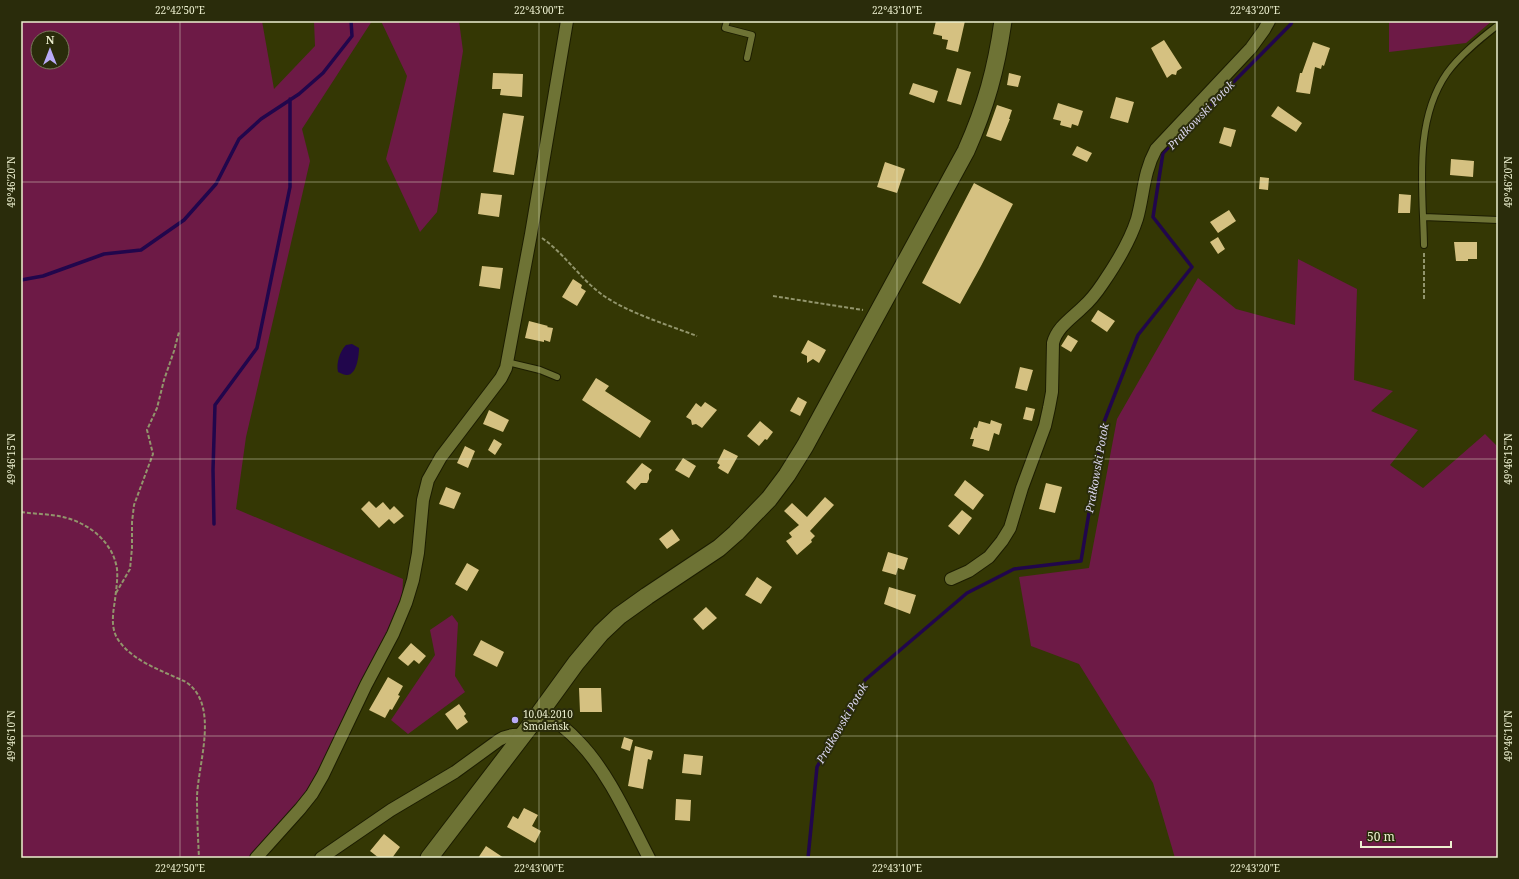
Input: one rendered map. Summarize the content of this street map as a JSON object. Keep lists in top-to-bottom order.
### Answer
{
  "water": ["Prałkowski Potok"],
  "places": ["10.04.2010 Smoleńsk"],
  "scale_bar": "50 m",
  "north": "top",
  "coordinates": [
    "22°42'50\"E",
    "22°43'00\"E",
    "22°43'10\"E",
    "22°43'20\"E",
    "49°46'20\"N",
    "49°46'15\"N",
    "49°46'10\"N"
  ]
}
